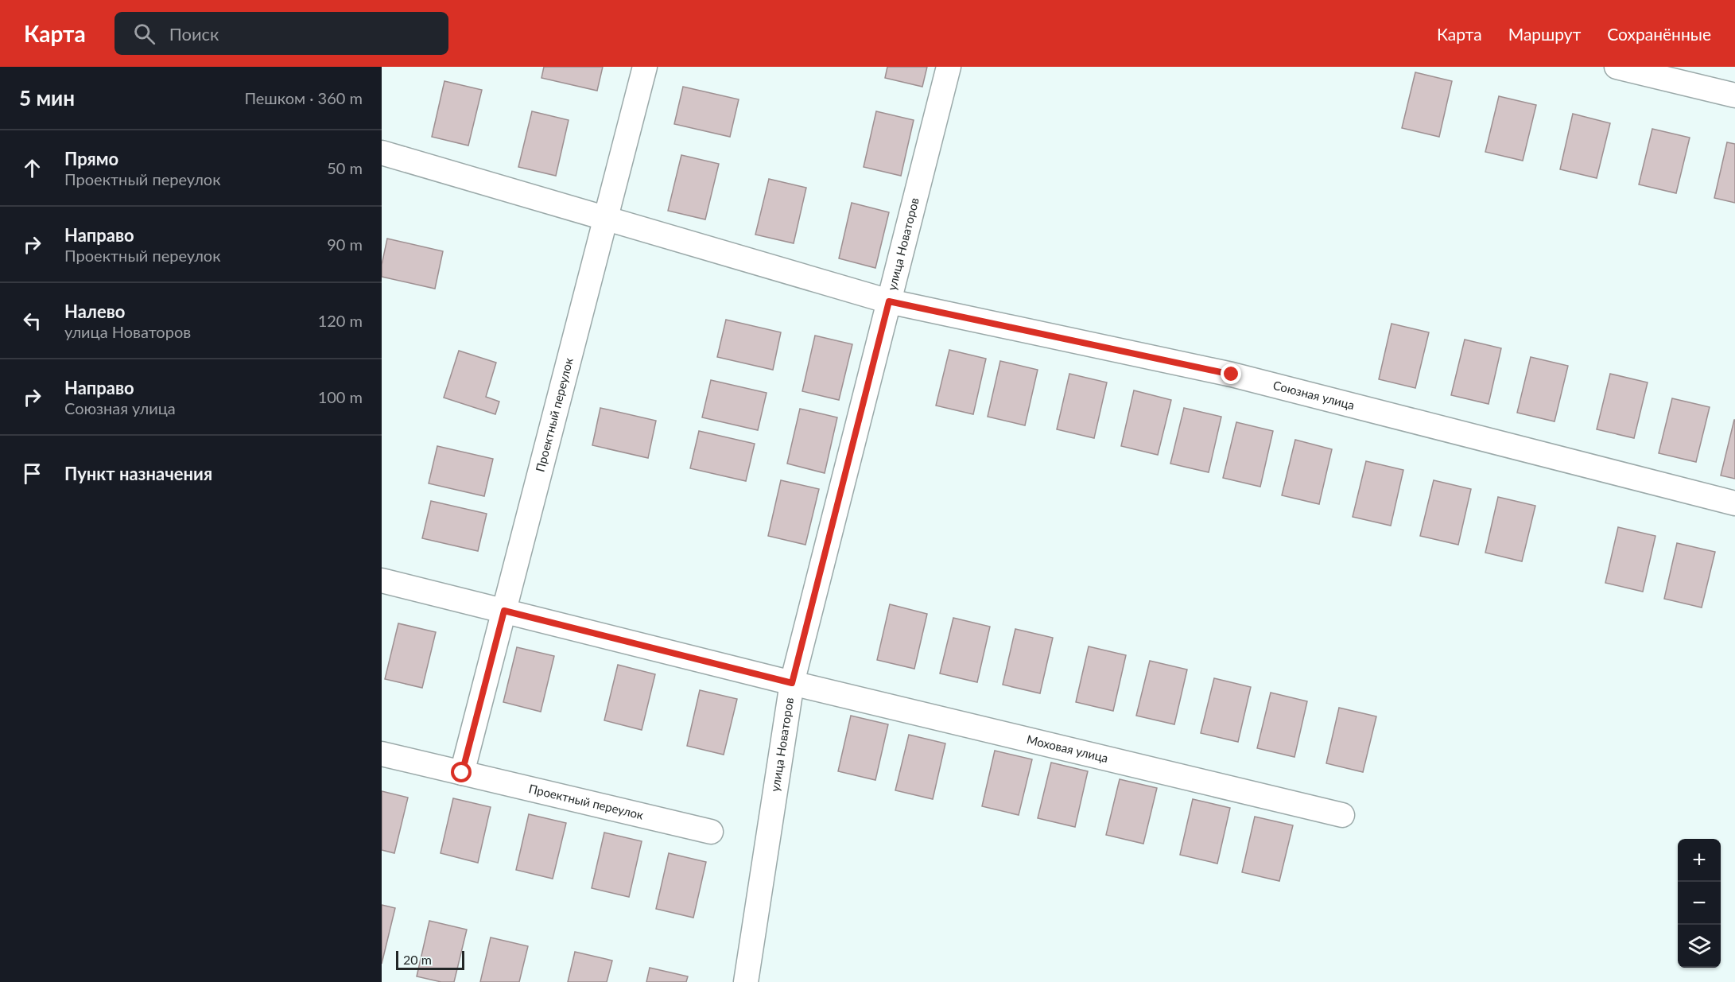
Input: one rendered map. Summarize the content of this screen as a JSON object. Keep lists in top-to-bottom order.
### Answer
{
  "streets": {
    "street": [
      "улица Новаторов",
      "Союзная улица",
      "Проектный переулок",
      "Моховая улица"
    ]
  },
  "crossings": [
    ["улица Новаторов", "Союзная улица"],
    ["улица Новаторов", "Моховая улица"]
  ],
  "scale_bar": "20 m",
  "page": {
    "header": "Карта",
    "search": "Поиск",
    "nav": ["Карта", "Маршрут", "Сохранённые"],
    "heading": ["5 мин", "Пешком · 360 m"],
    "list": [
      ["Прямо", "Проектный переулок", "50 m"],
      ["Направо", "Проектный переулок", "90 m"],
      ["Налево", "улица Новаторов", "120 m"],
      ["Направо", "Союзная улица", "100 m"],
      "Пункт назначения"
    ],
    "map_buttons": ["+", "−"],
    "scale": "20 m"
  }
}
